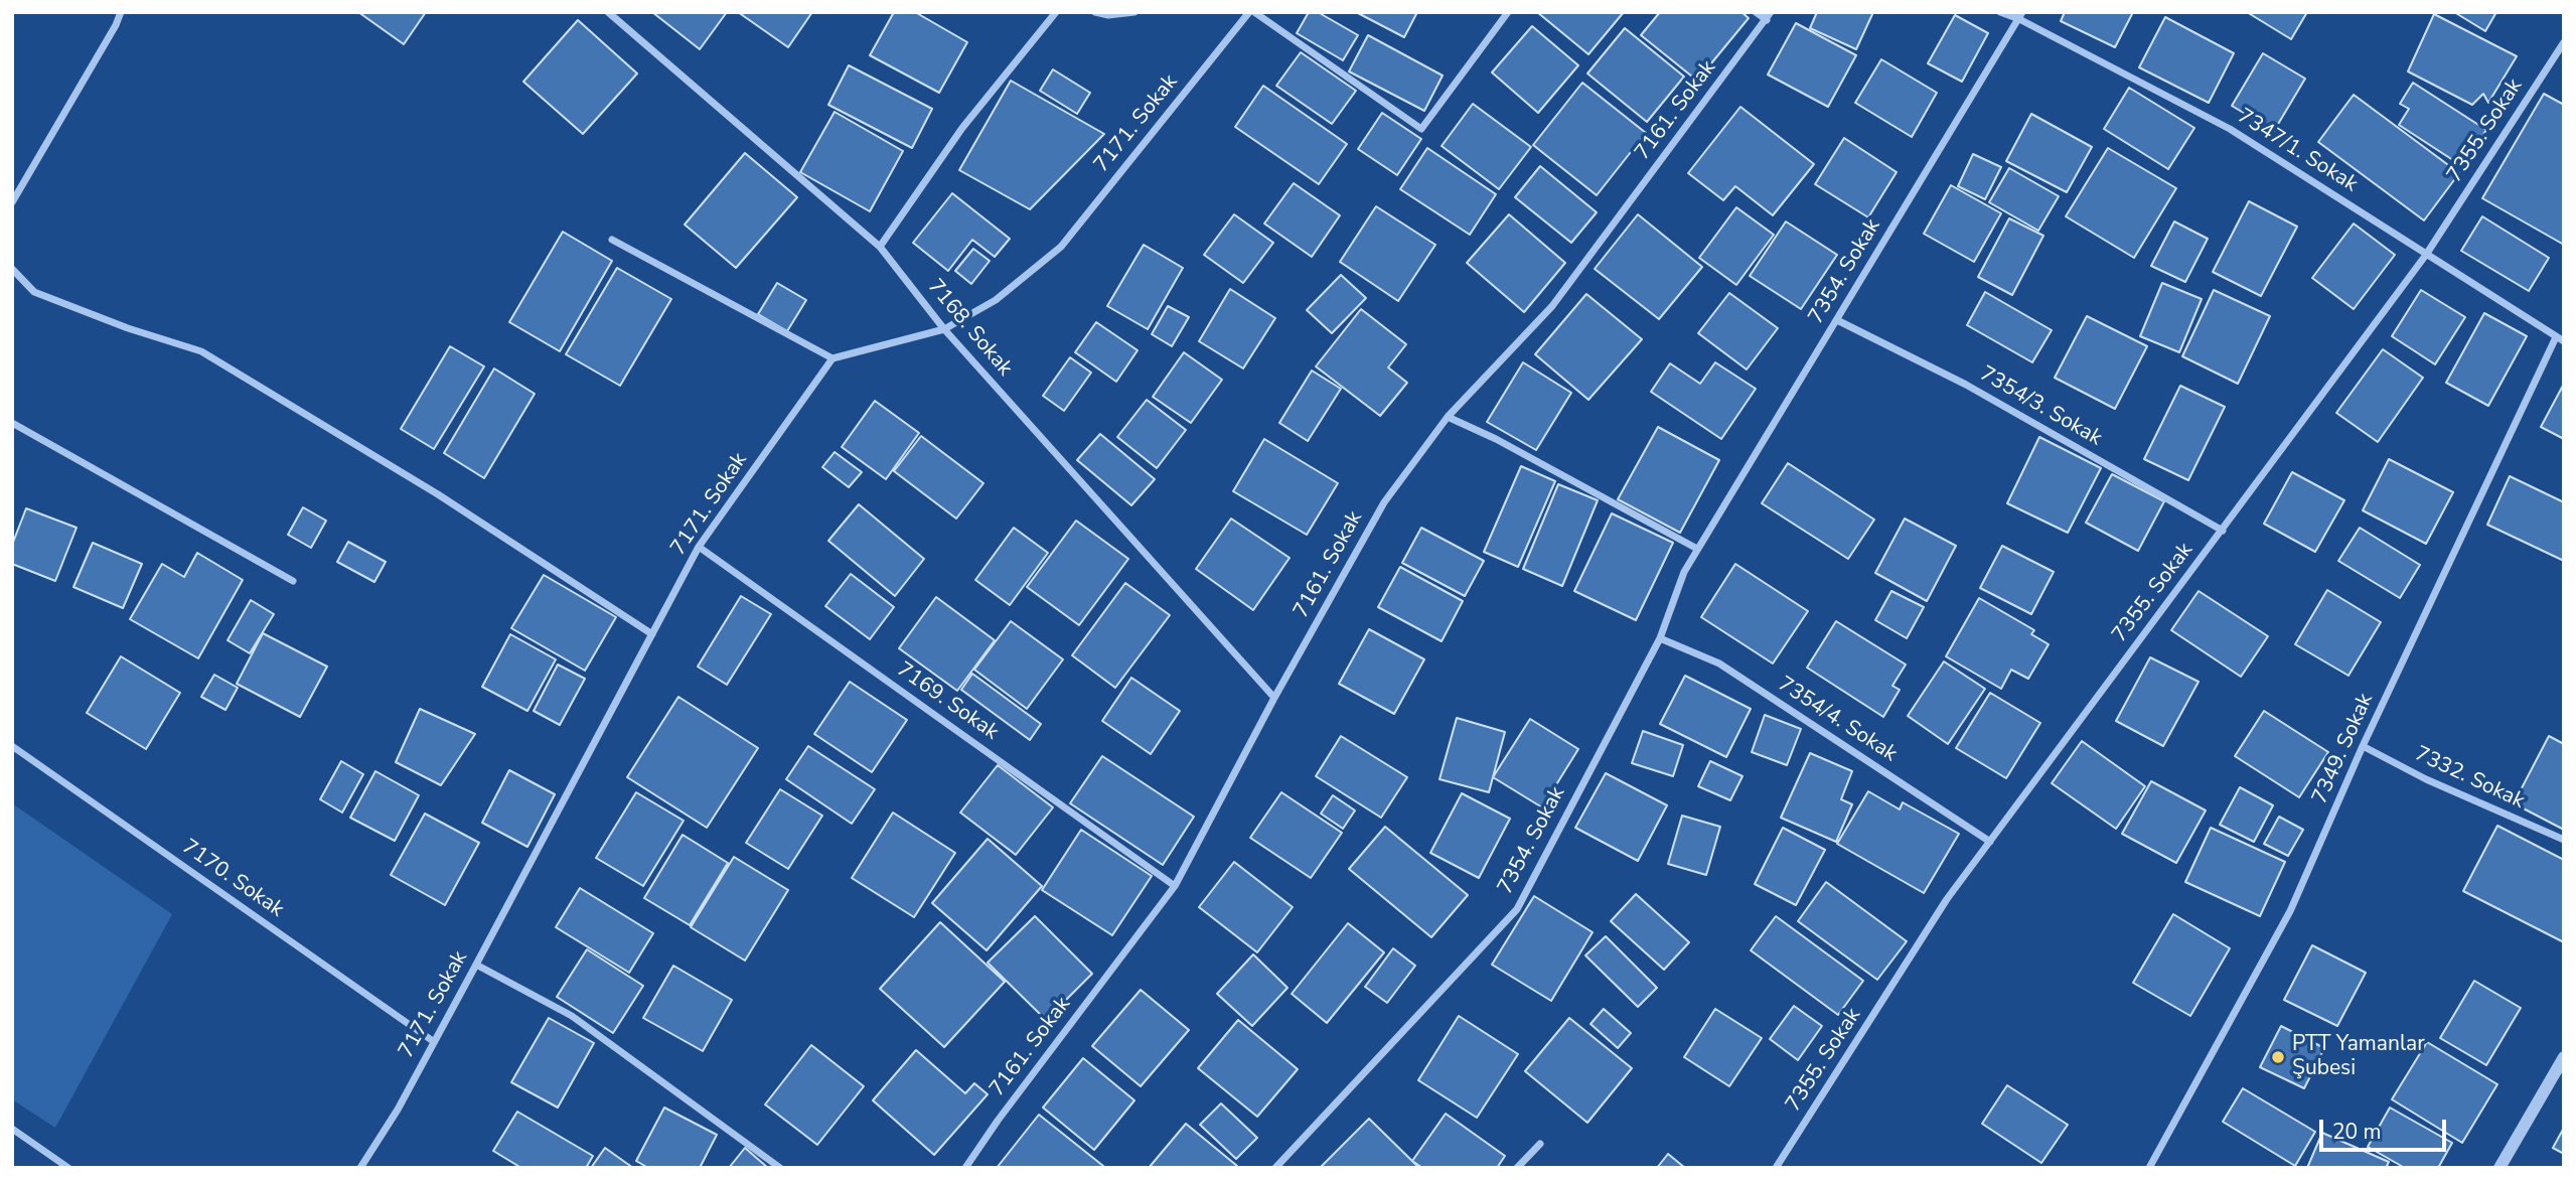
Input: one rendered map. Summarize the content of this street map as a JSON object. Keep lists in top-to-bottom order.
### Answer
{
  "streets": {
    "street": [
      "7161. Sokak",
      "7171. Sokak",
      "7355. Sokak",
      "7347/1. Sokak",
      "7354. Sokak",
      "7168. Sokak",
      "7354/3. Sokak",
      "7169. Sokak",
      "7354/4. Sokak",
      "7349. Sokak",
      "7332. Sokak",
      "7170. Sokak"
    ]
  },
  "crossings": [
    ["7161. Sokak", "7168. Sokak"],
    ["7161. Sokak", "7169. Sokak"],
    ["7171. Sokak", "7168. Sokak"],
    ["7171. Sokak", "7169. Sokak"],
    ["7171. Sokak", "7170. Sokak"],
    ["7355. Sokak", "7347/1. Sokak"],
    ["7355. Sokak", "7354/3. Sokak"],
    ["7355. Sokak", "7354/4. Sokak"],
    ["7347/1. Sokak", "7354. Sokak"],
    ["7347/1. Sokak", "7349. Sokak"],
    ["7354. Sokak", "7354/3. Sokak"],
    ["7354. Sokak", "7354/4. Sokak"],
    ["7349. Sokak", "7332. Sokak"]
  ],
  "places": ["PTT Yamanlar Şubesi"],
  "scale_bar": "20 m"
}
